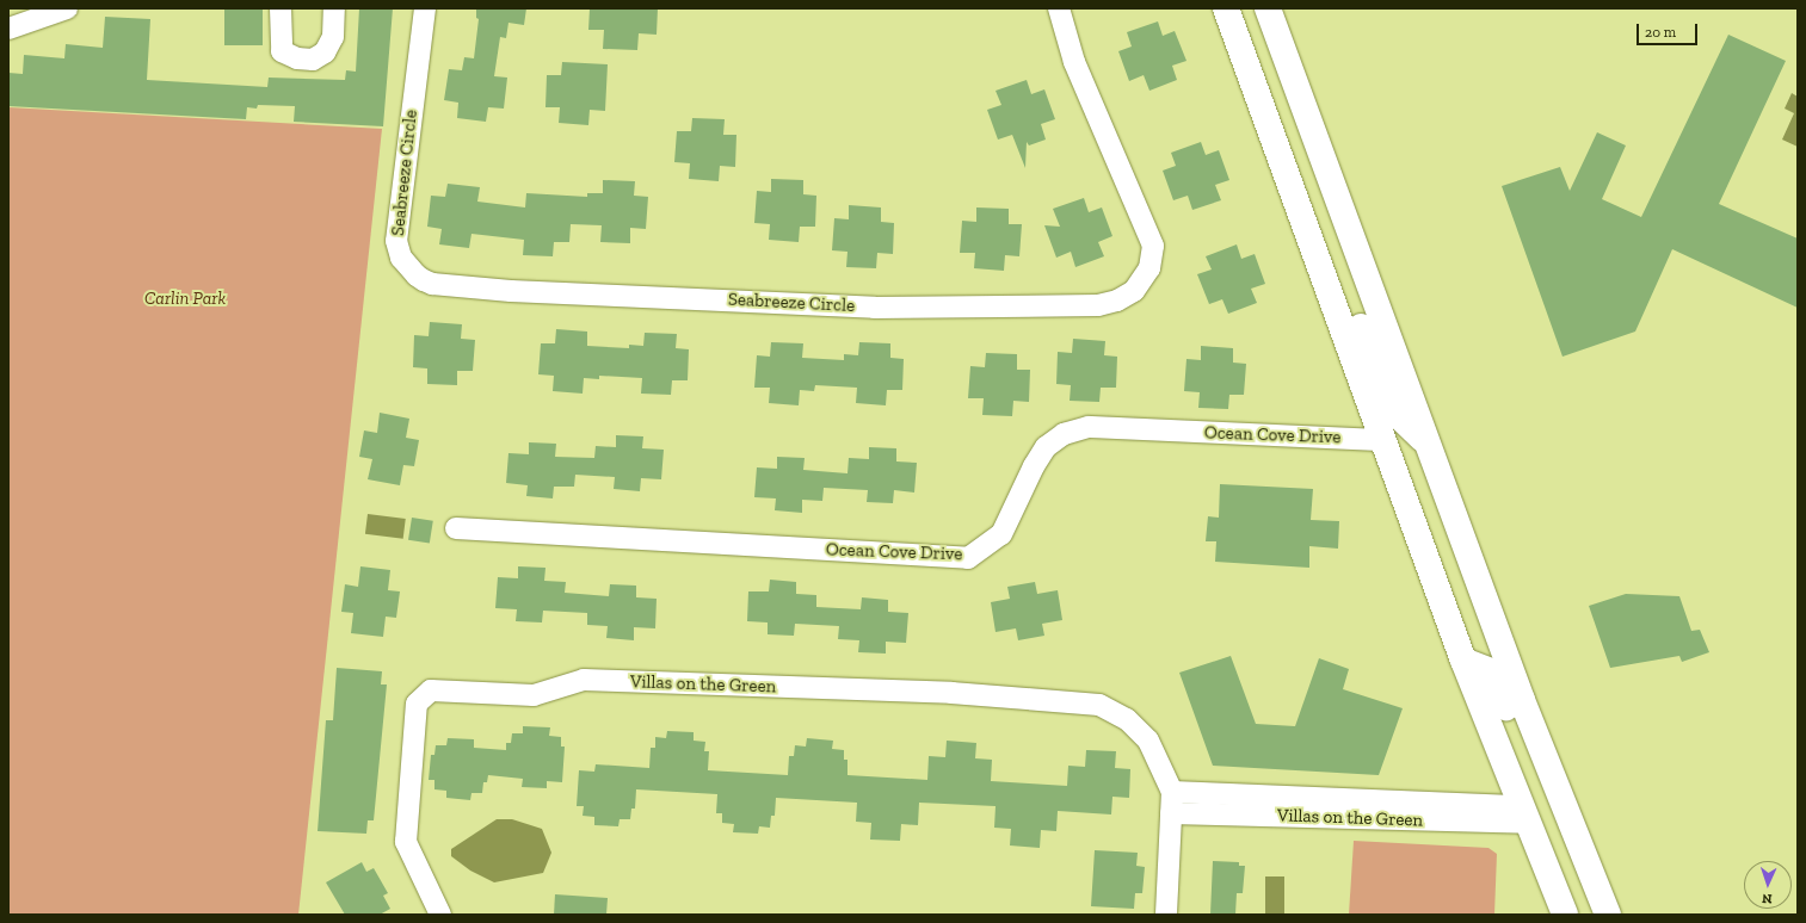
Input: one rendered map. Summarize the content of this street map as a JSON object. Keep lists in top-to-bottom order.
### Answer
{
  "streets": {
    "street": ["Seabreeze Circle", "Ocean Cove Drive", "Villas on the Green"]
  },
  "parks": ["Carlin Park"],
  "scale_bar": "20 m",
  "north": "bottom"
}
